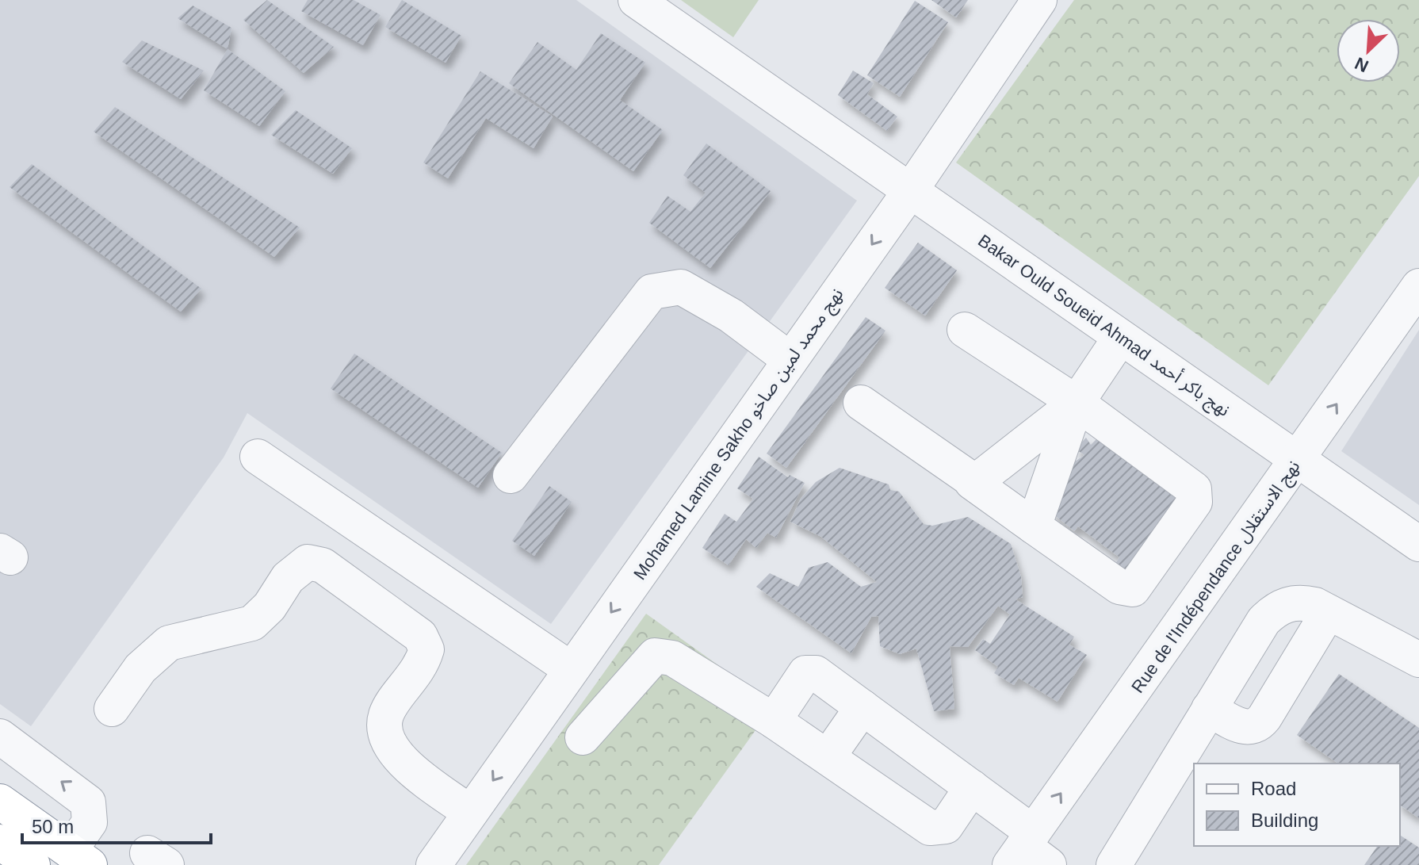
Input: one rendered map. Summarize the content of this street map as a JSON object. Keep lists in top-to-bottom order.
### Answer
{
  "streets": {
    "street": ["Bakar Ould Soueid Ahmad نهج باكر أحمد", "Mohamed Lamine Sakho نهج محمد لمين صاخو", "Rue de l'Indépendance نهج الاستقلال"]
  },
  "crossings": [
    ["Bakar Ould Soueid Ahmad نهج باكر أحمد", "Mohamed Lamine Sakho نهج محمد لمين صاخو"],
    ["Bakar Ould Soueid Ahmad نهج باكر أحمد", "Rue de l'Indépendance نهج الاستقلال"]
  ],
  "legend": ["Road", "Building"],
  "scale_bar": "50 m",
  "north": "bottom left"
}
